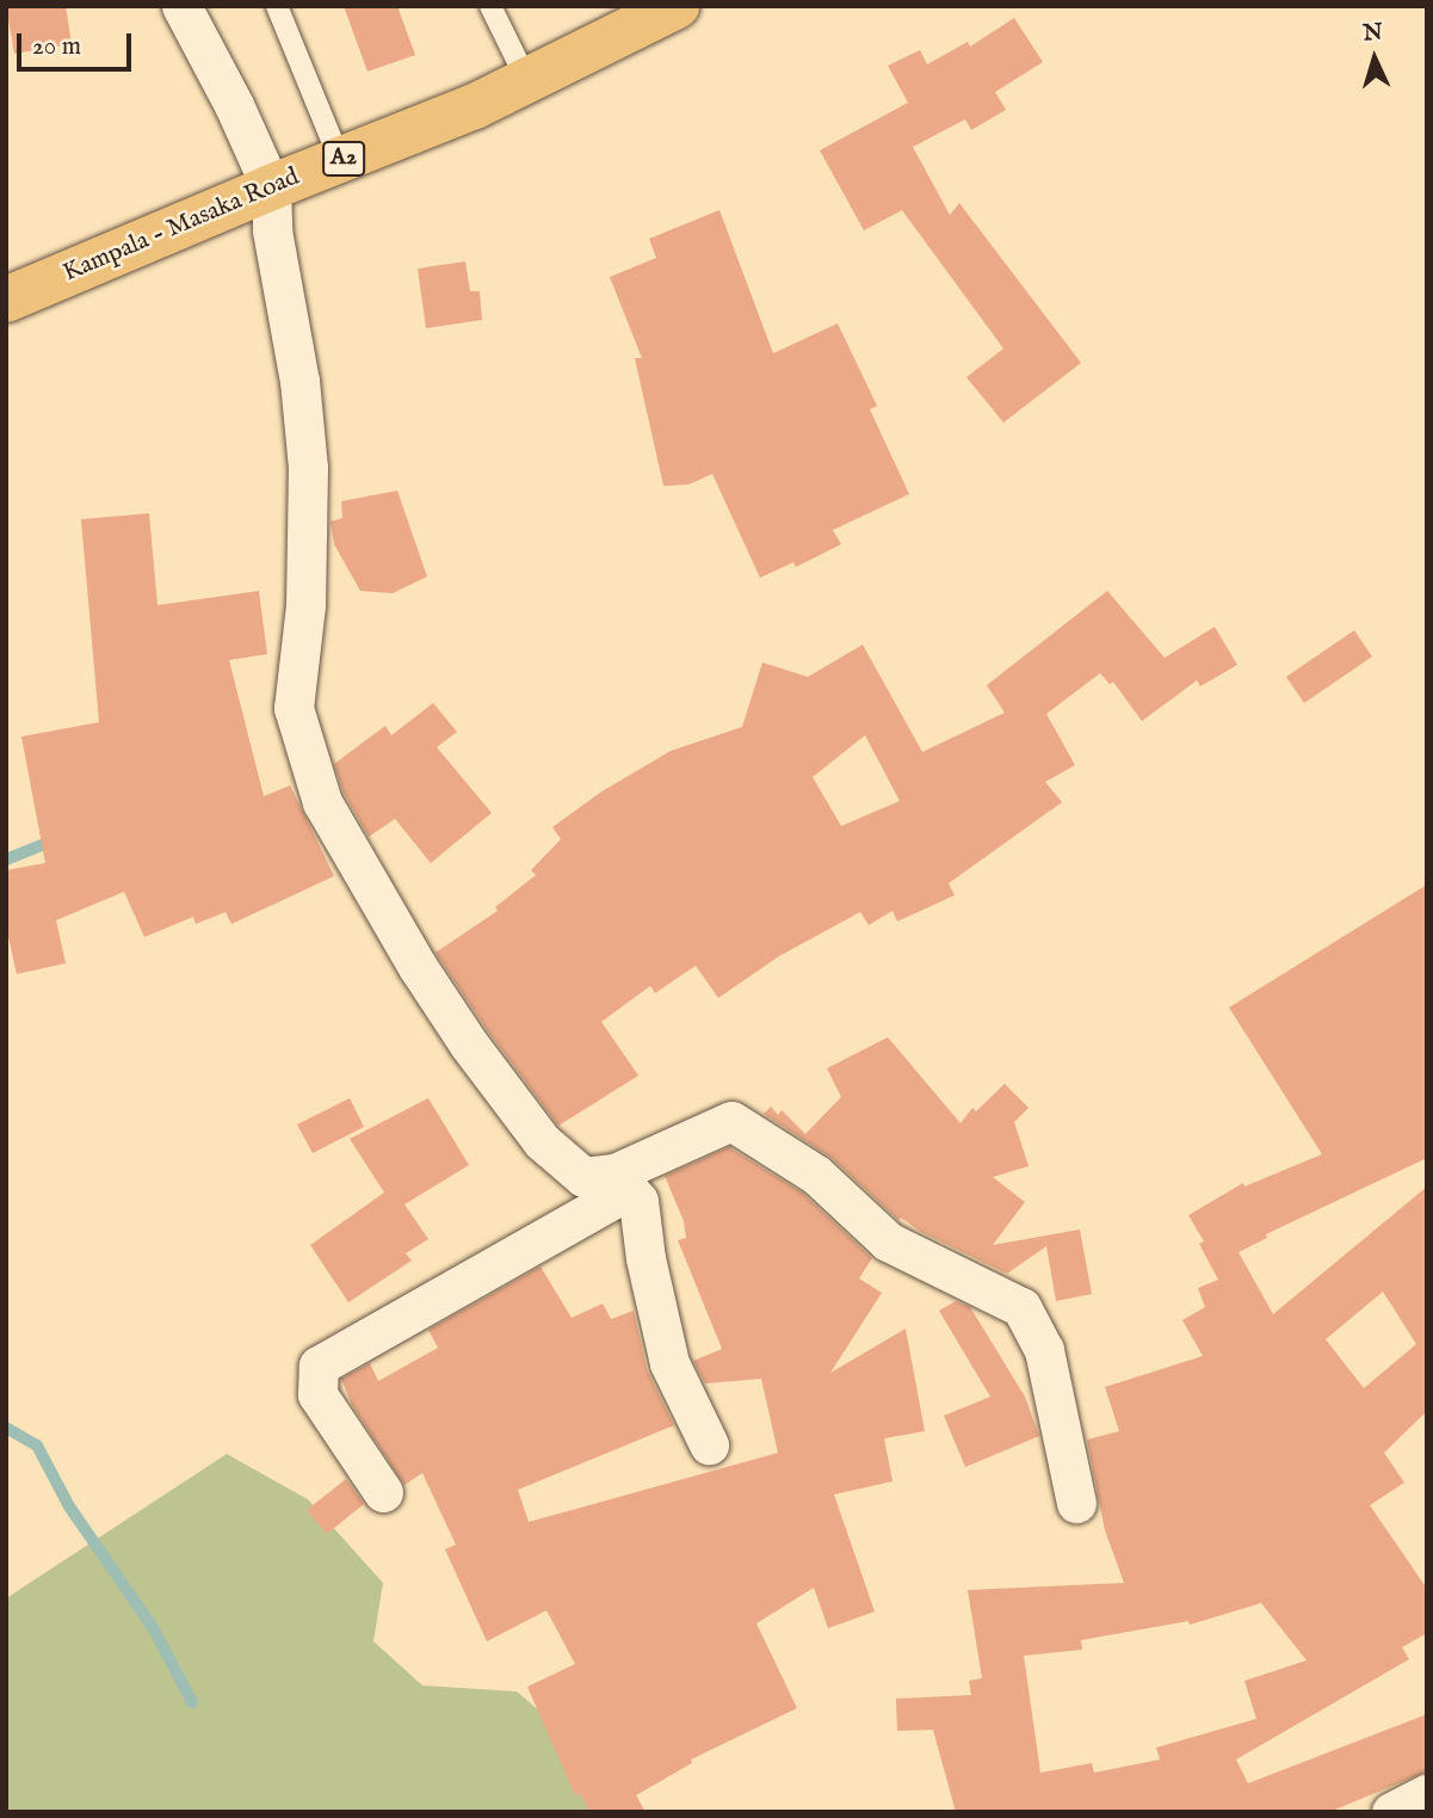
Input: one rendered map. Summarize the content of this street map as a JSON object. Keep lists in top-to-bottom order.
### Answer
{
  "streets": {
    "main road": ["A2", "Kampala - Masaka Road"]
  },
  "scale_bar": "20 m",
  "north": "top"
}
